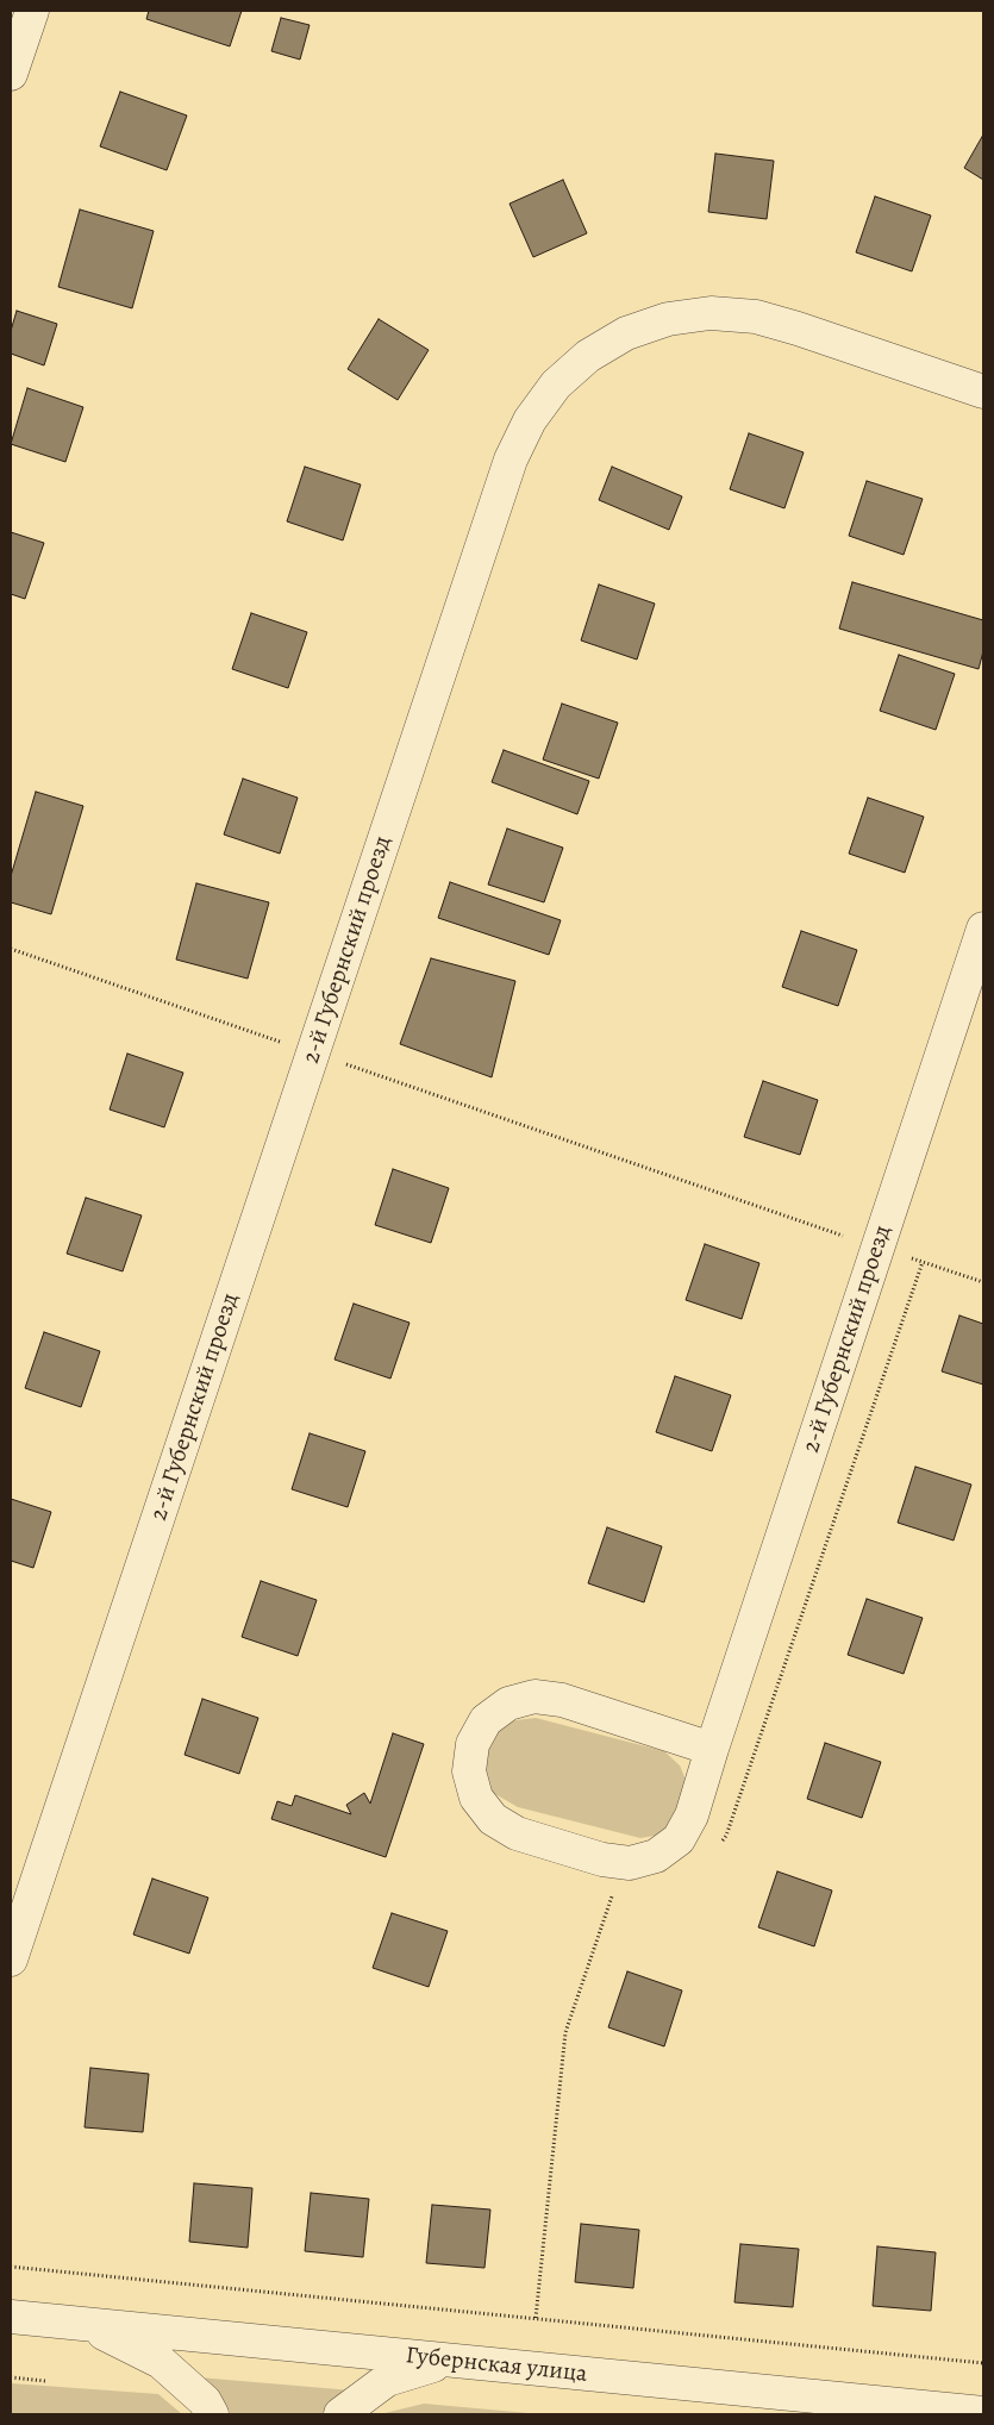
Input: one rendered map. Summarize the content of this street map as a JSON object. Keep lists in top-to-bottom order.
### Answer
{
  "streets": {
    "street": ["2-й Губернский проезд", "Губернская улица"]
  }
}
